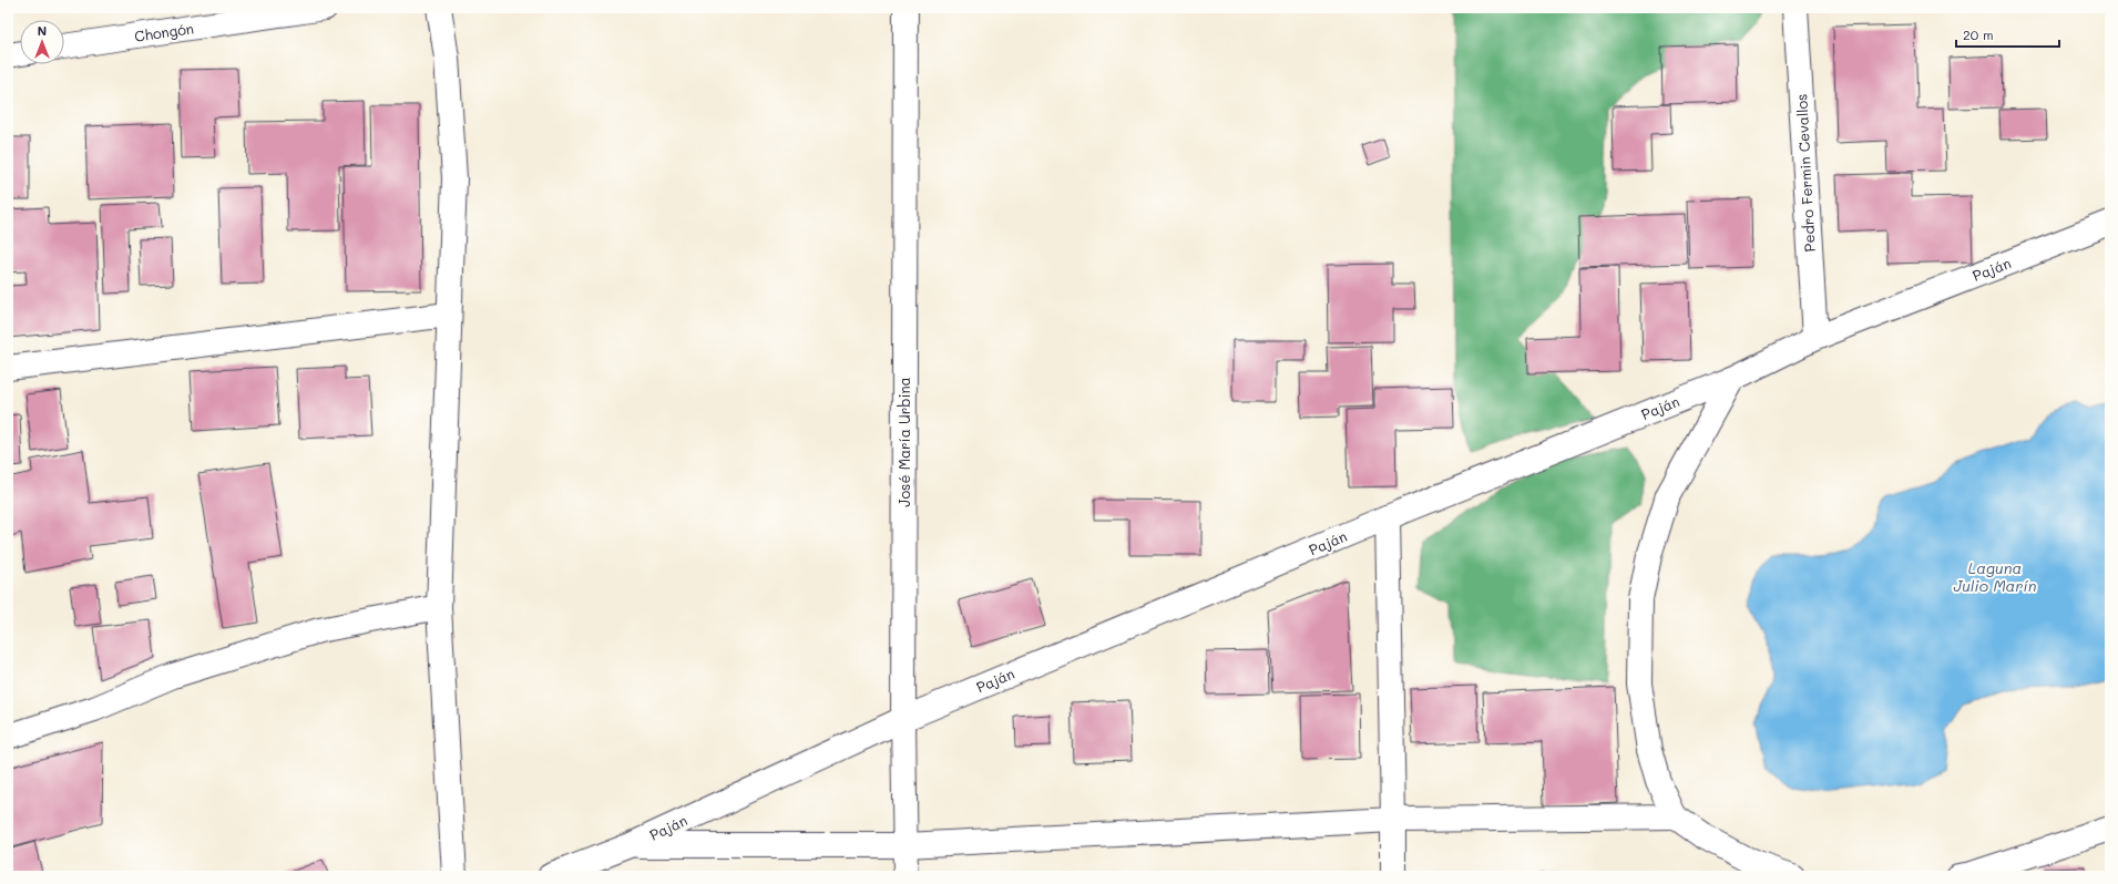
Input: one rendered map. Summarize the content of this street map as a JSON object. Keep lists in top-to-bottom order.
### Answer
{
  "streets": {
    "street": [
      "Chongón",
      "Pedro Fermin Cevallos",
      "Paján",
      "José María Urbina"
    ]
  },
  "crossings": [
    ["Pedro Fermin Cevallos", "Paján"],
    ["Paján", "José María Urbina"]
  ],
  "water": ["Laguna Julio Marín"],
  "scale_bar": "20 m",
  "north": "top"
}
